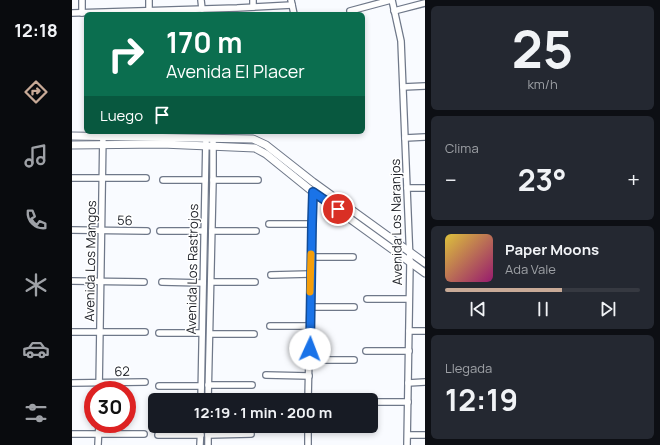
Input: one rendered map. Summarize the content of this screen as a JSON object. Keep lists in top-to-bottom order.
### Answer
{
  "streets": {
    "street": [
      "56",
      "Avenida Los Naranjos",
      "Avenida Los Mangos",
      "Avenida Los Rastrojos",
      "62"
    ]
  },
  "crossings": [
    ["56", "Avenida Los Mangos"]
  ],
  "page": {
    "tabs": "12:18",
    "tile": [
      ["25", "km/h"],
      "Clima",
      ["Llegada", "12:19"]
    ],
    "turn": ["170 m", "Avenida El Placer"],
    "then": "Luego",
    "heat": ["−", "23°", "+"],
    "song": ["Paper Moons", "Ada Vale"],
    "limit": "30",
    "trip": "12:19 · 1 min · 200 m"
  }
}
